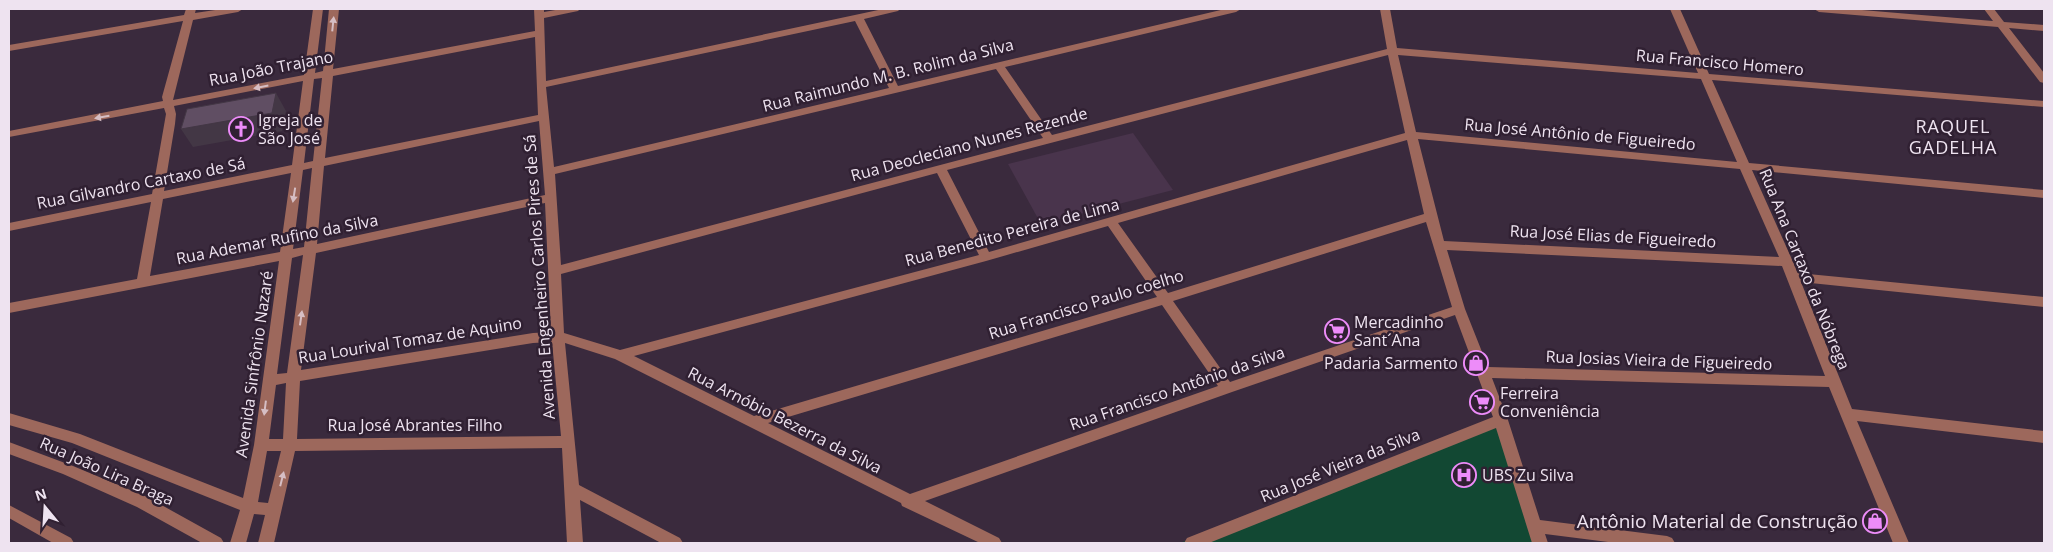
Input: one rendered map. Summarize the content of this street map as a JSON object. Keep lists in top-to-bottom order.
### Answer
{
  "streets": {
    "street": [
      "Rua Francisco Homero",
      "Rua João Trajano",
      "Rua Raimundo M. B. Rolim da Silva",
      "Rua José Antônio de Figueiredo",
      "Rua Deocleciano Nunes Rezende",
      "Rua Gilvandro Cartaxo de Sá",
      "Rua Benedito Pereira de Lima",
      "Rua José Elias de Figueiredo",
      "Rua Ademar Rufino da Silva",
      "Rua Ana Cartaxo da Nóbrega",
      "Avenida Engenheiro Carlos Pires de Sá",
      "Rua Francisco Paulo coelho",
      "Rua Lourival Tomaz de Aquino",
      "Rua Josias Vieira de Figueiredo",
      "Avenida Sinfrônio Nazaré",
      "Rua Francisco Antônio da Silva",
      "Rua Arnóbio Bezerra da Silva",
      "Rua José Abrantes Filho",
      "Rua José Vieira da Silva",
      "Rua João Lira Braga"
    ]
  },
  "crossings": [
    ["Rua Francisco Homero", "Rua Deocleciano Nunes Rezende"],
    ["Rua Francisco Homero", "Rua Ana Cartaxo da Nóbrega"],
    ["Rua João Trajano", "Avenida Engenheiro Carlos Pires de Sá"],
    ["Rua João Trajano", "Avenida Sinfrônio Nazaré"],
    ["Rua Raimundo M. B. Rolim da Silva", "Avenida Engenheiro Carlos Pires de Sá"],
    ["Rua José Antônio de Figueiredo", "Rua Benedito Pereira de Lima"],
    ["Rua José Antônio de Figueiredo", "Rua Ana Cartaxo da Nóbrega"],
    ["Rua Deocleciano Nunes Rezende", "Avenida Engenheiro Carlos Pires de Sá"],
    ["Rua Gilvandro Cartaxo de Sá", "Avenida Engenheiro Carlos Pires de Sá"],
    ["Rua Gilvandro Cartaxo de Sá", "Avenida Sinfrônio Nazaré"],
    ["Rua Benedito Pereira de Lima", "Rua Arnóbio Bezerra da Silva"],
    ["Rua José Elias de Figueiredo", "Rua Ana Cartaxo da Nóbrega"],
    ["Rua Ademar Rufino da Silva", "Avenida Engenheiro Carlos Pires de Sá"],
    ["Rua Ademar Rufino da Silva", "Avenida Sinfrônio Nazaré"],
    ["Rua Ana Cartaxo da Nóbrega", "Rua Josias Vieira de Figueiredo"],
    ["Avenida Engenheiro Carlos Pires de Sá", "Rua Lourival Tomaz de Aquino"],
    ["Avenida Engenheiro Carlos Pires de Sá", "Rua Arnóbio Bezerra da Silva"],
    ["Avenida Engenheiro Carlos Pires de Sá", "Rua José Abrantes Filho"],
    ["Rua Francisco Paulo coelho", "Rua Arnóbio Bezerra da Silva"],
    ["Rua Lourival Tomaz de Aquino", "Avenida Sinfrônio Nazaré"],
    ["Rua Lourival Tomaz de Aquino", "Rua Arnóbio Bezerra da Silva"],
    ["Avenida Sinfrônio Nazaré", "Rua José Abrantes Filho"],
    ["Rua Francisco Antônio da Silva", "Rua Arnóbio Bezerra da Silva"]
  ],
  "districts": ["RAQUEL GADELHA"],
  "places": {
    "church": ["Igreja de São José"],
    "supermarket": ["Mercadinho Sant´Ana", "Ferreira Conveniência"],
    "shop": ["Padaria Sarmento", "Antônio Material de Construção"],
    "hospital": ["UBS Zu Silva"]
  },
  "north": "top"
}
